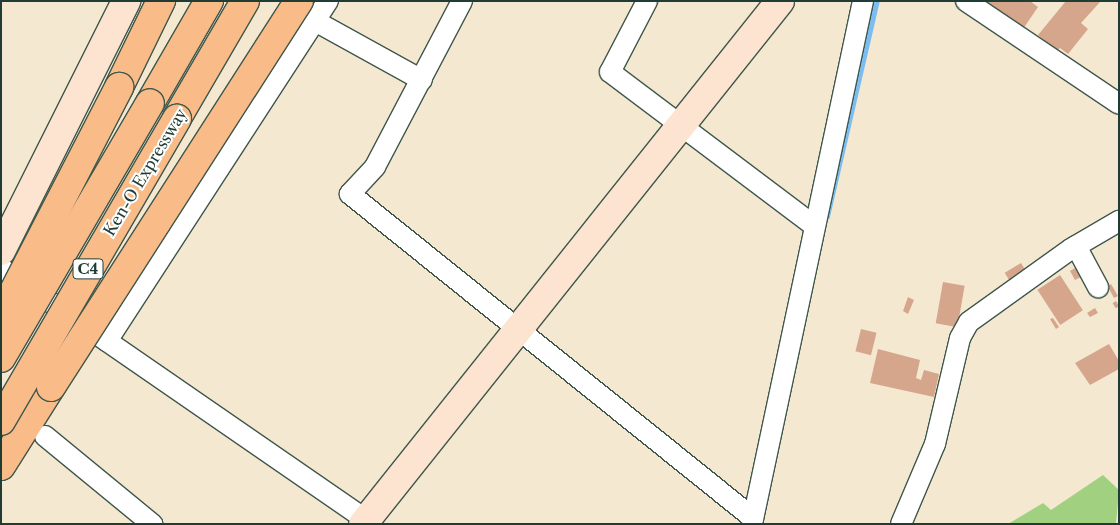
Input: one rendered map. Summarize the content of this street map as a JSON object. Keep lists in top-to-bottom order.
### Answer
{
  "streets": {
    "highway": ["Ken-O Expressway", "C4"]
  }
}
